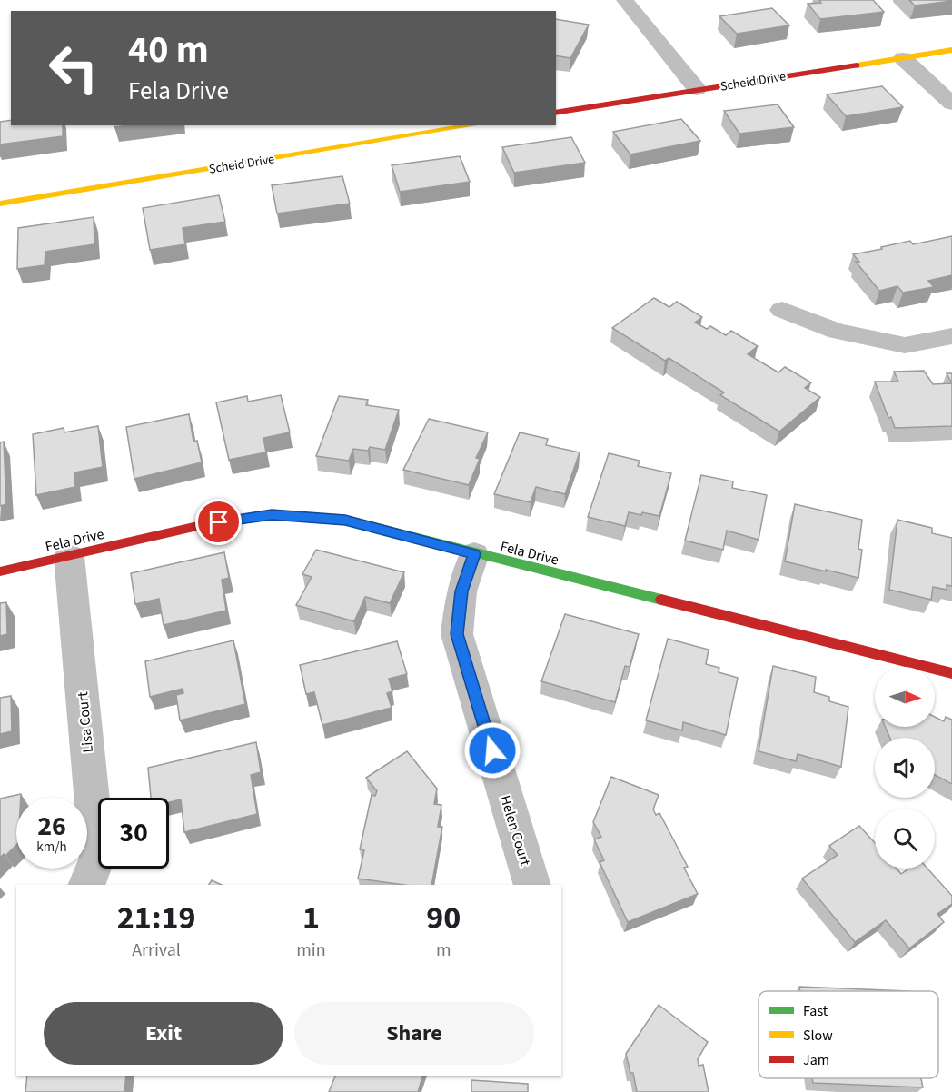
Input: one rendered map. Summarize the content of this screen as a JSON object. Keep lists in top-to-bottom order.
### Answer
{
  "streets": {
    "street": [
      "Scheid Drive",
      "Fela Drive",
      "Lisa Court",
      "Helen Court"
    ]
  },
  "crossings": [
    ["Fela Drive", "Lisa Court"],
    ["Fela Drive", "Helen Court"]
  ],
  "legend": ["Fast", "Slow", "Jam"],
  "north": "right",
  "page": {
    "turn": ["40 m", "Fela Drive"],
    "speed": "26 km/h",
    "limit": "30",
    "eta": [
      "21:19",
      "Arrival",
      "1",
      "min",
      "90",
      "m"
    ],
    "buttons": ["Exit", "Share"]
  }
}
